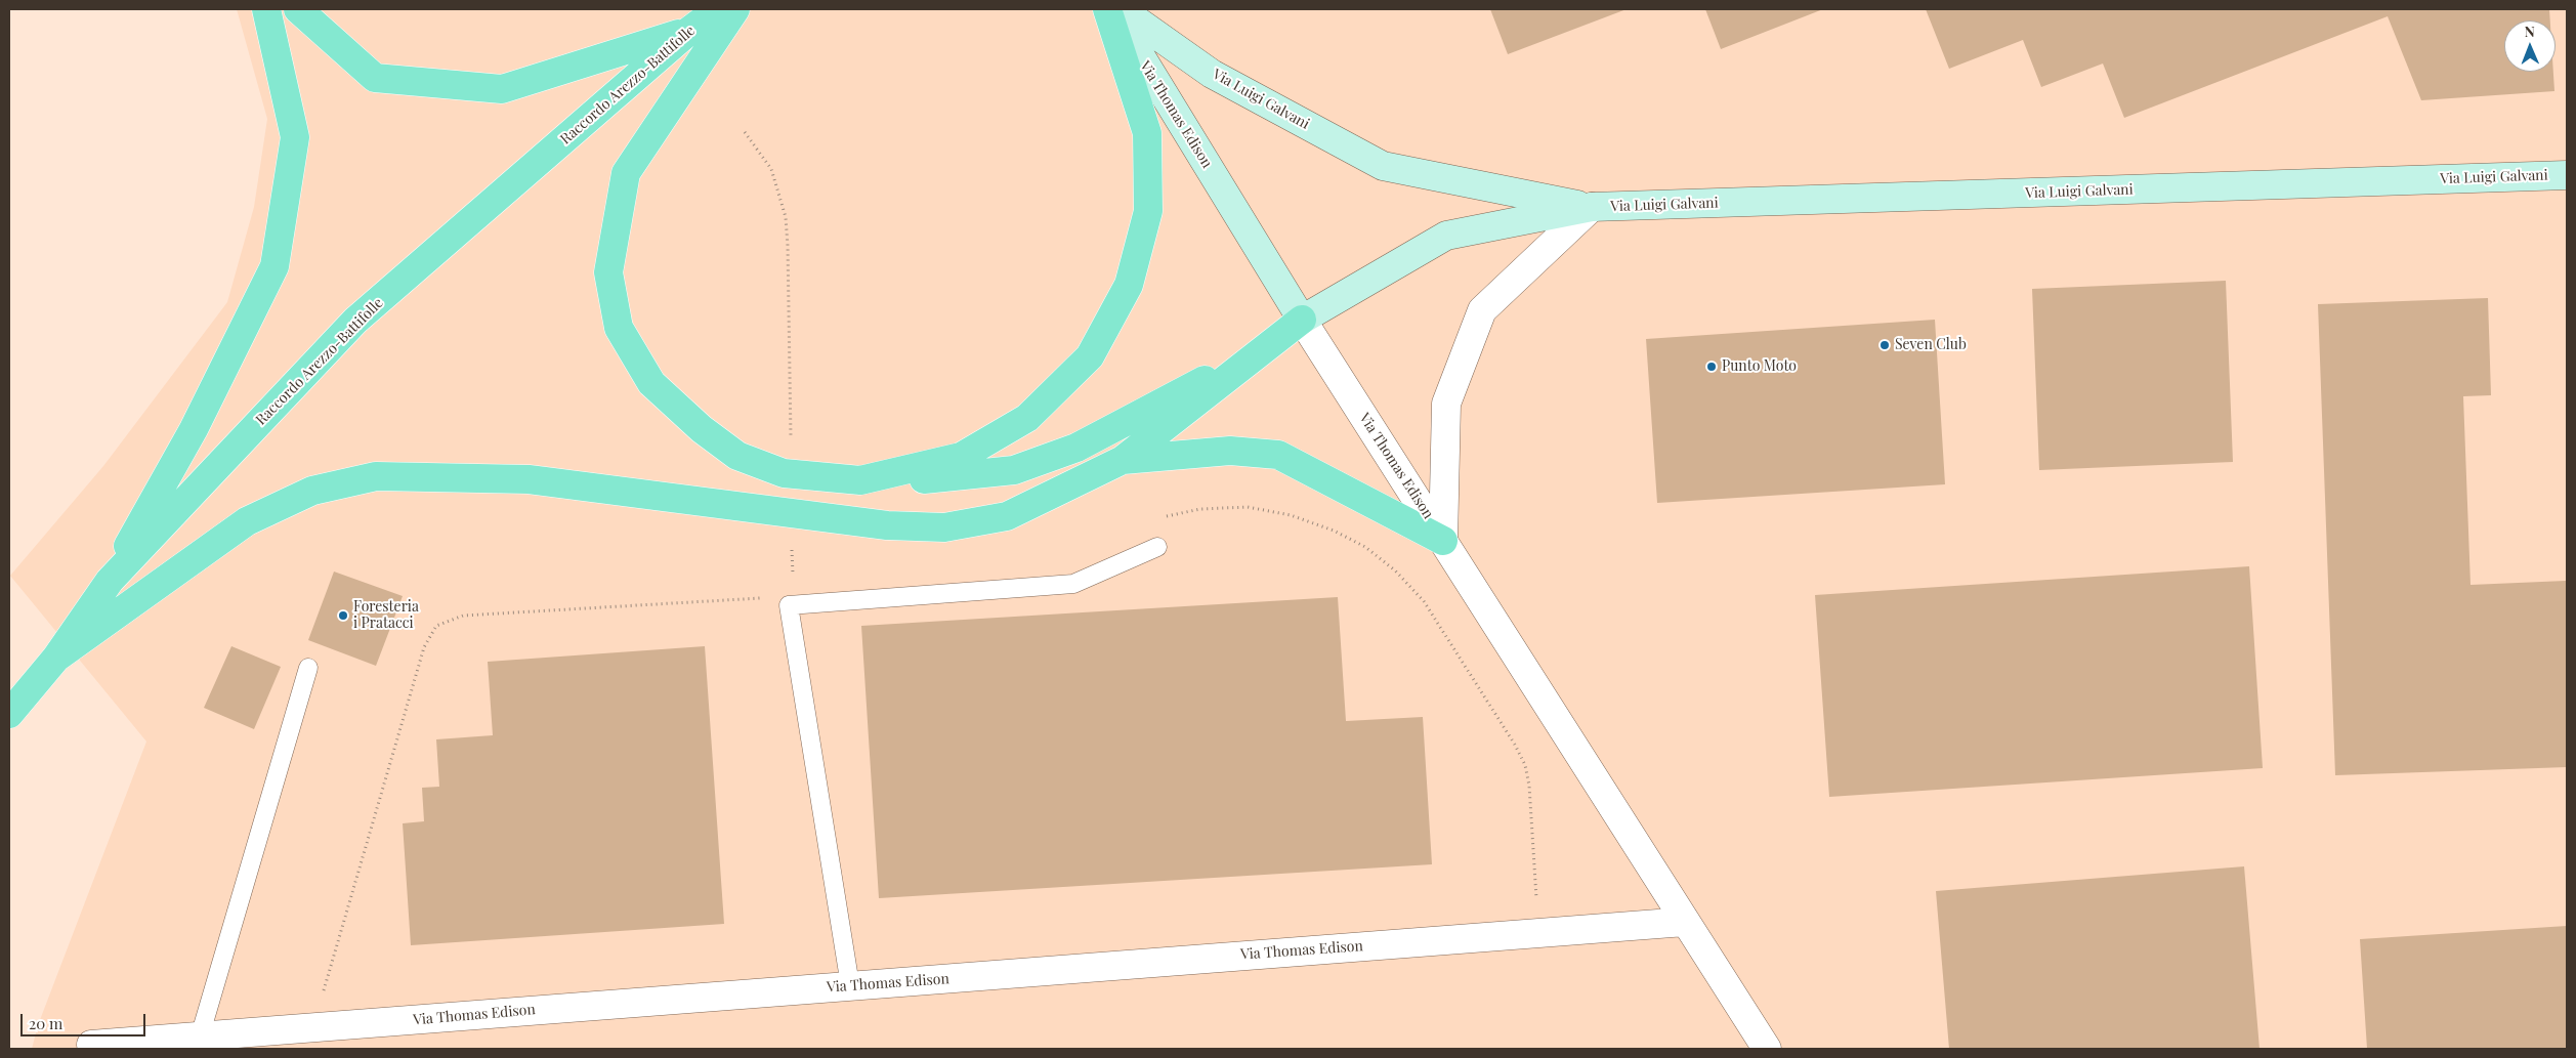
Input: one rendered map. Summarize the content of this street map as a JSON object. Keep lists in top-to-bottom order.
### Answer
{
  "streets": {
    "main road": ["Raccordo Arezzo-Battifolle"],
    "street": ["Via Luigi Galvani", "Via Thomas Edison"]
  },
  "crossings": [
    ["Via Luigi Galvani", "Via Thomas Edison"]
  ],
  "places": ["Seven Club", "Punto Moto", "Foresteria i Pratacci"],
  "scale_bar": "20 m",
  "north": "top"
}
